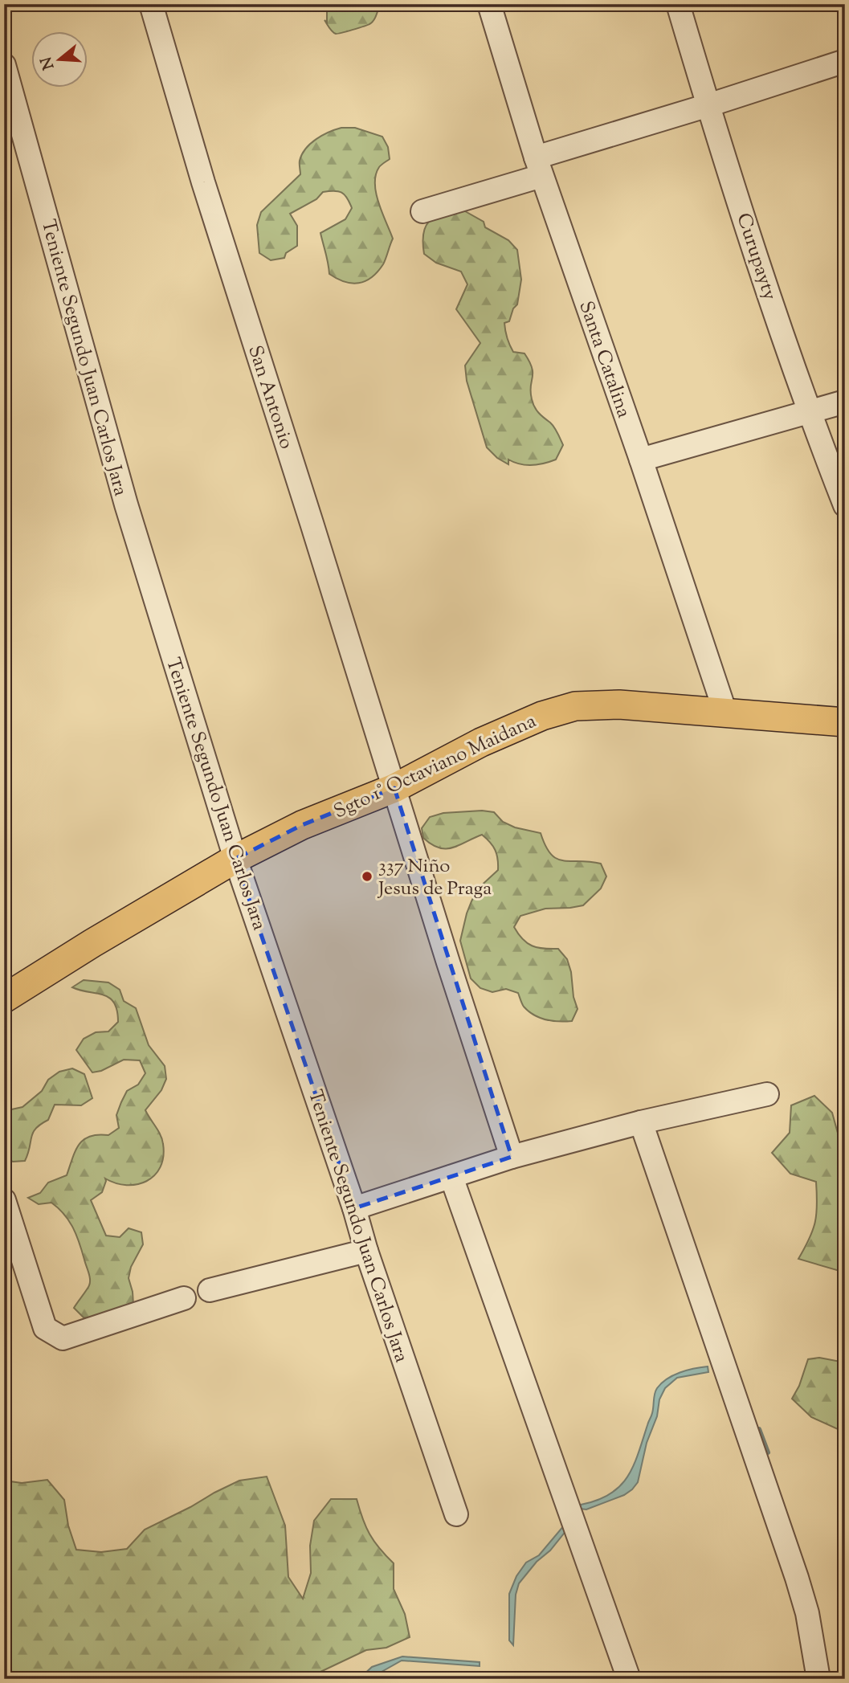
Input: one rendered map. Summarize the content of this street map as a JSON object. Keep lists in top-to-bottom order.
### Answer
{
  "streets": {
    "main road": ["Sgto 1° Octaviano Maidana"],
    "street": [
      "Curupayty",
      "Teniente Segundo Juan Carlos Jara",
      "Santa Catalina",
      "San Antonio"
    ]
  },
  "crossings": [
    ["Teniente Segundo Juan Carlos Jara", "Sgto 1° Octaviano Maidana"],
    ["Santa Catalina", "Sgto 1° Octaviano Maidana"],
    ["San Antonio", "Sgto 1° Octaviano Maidana"]
  ],
  "places": ["337 Niño Jesus de Praga"],
  "north": "left"
}
